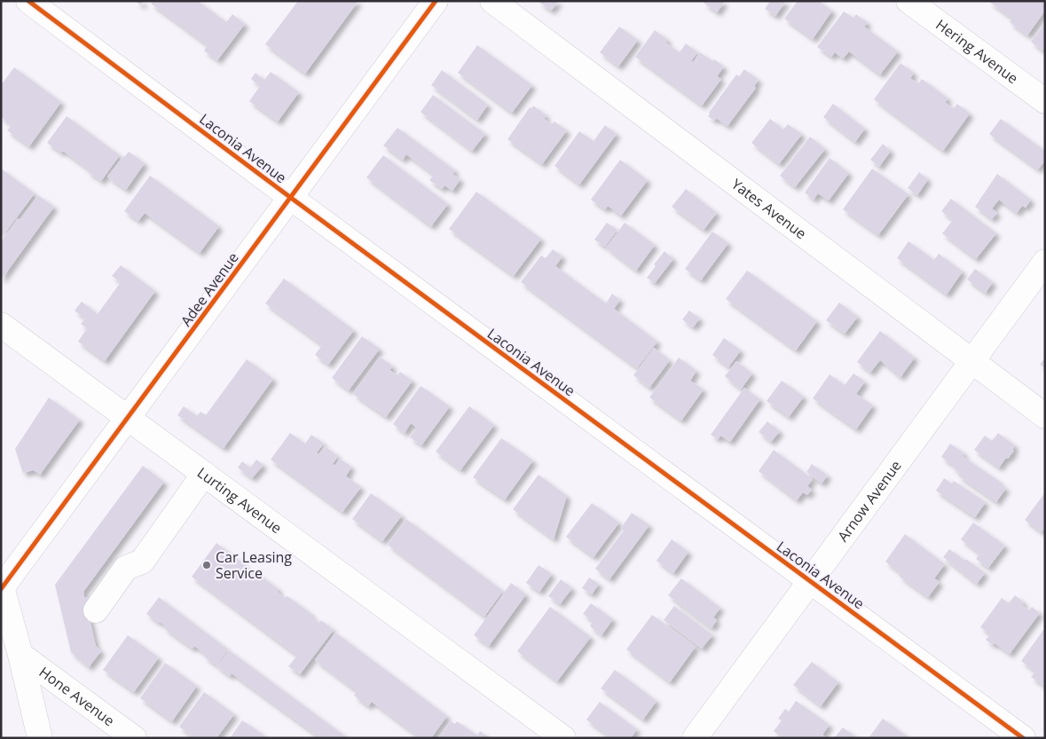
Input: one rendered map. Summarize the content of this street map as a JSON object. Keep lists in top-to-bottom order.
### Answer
{
  "streets": {
    "street": [
      "Hering Avenue",
      "Laconia Avenue",
      "Yates Avenue",
      "Adee Avenue",
      "Lurting Avenue",
      "Arnow Avenue",
      "Hone Avenue"
    ]
  },
  "crossings": [
    ["Laconia Avenue", "Adee Avenue"],
    ["Laconia Avenue", "Arnow Avenue"],
    ["Yates Avenue", "Arnow Avenue"],
    ["Adee Avenue", "Lurting Avenue"]
  ],
  "places": ["Car Leasing Service"]
}
